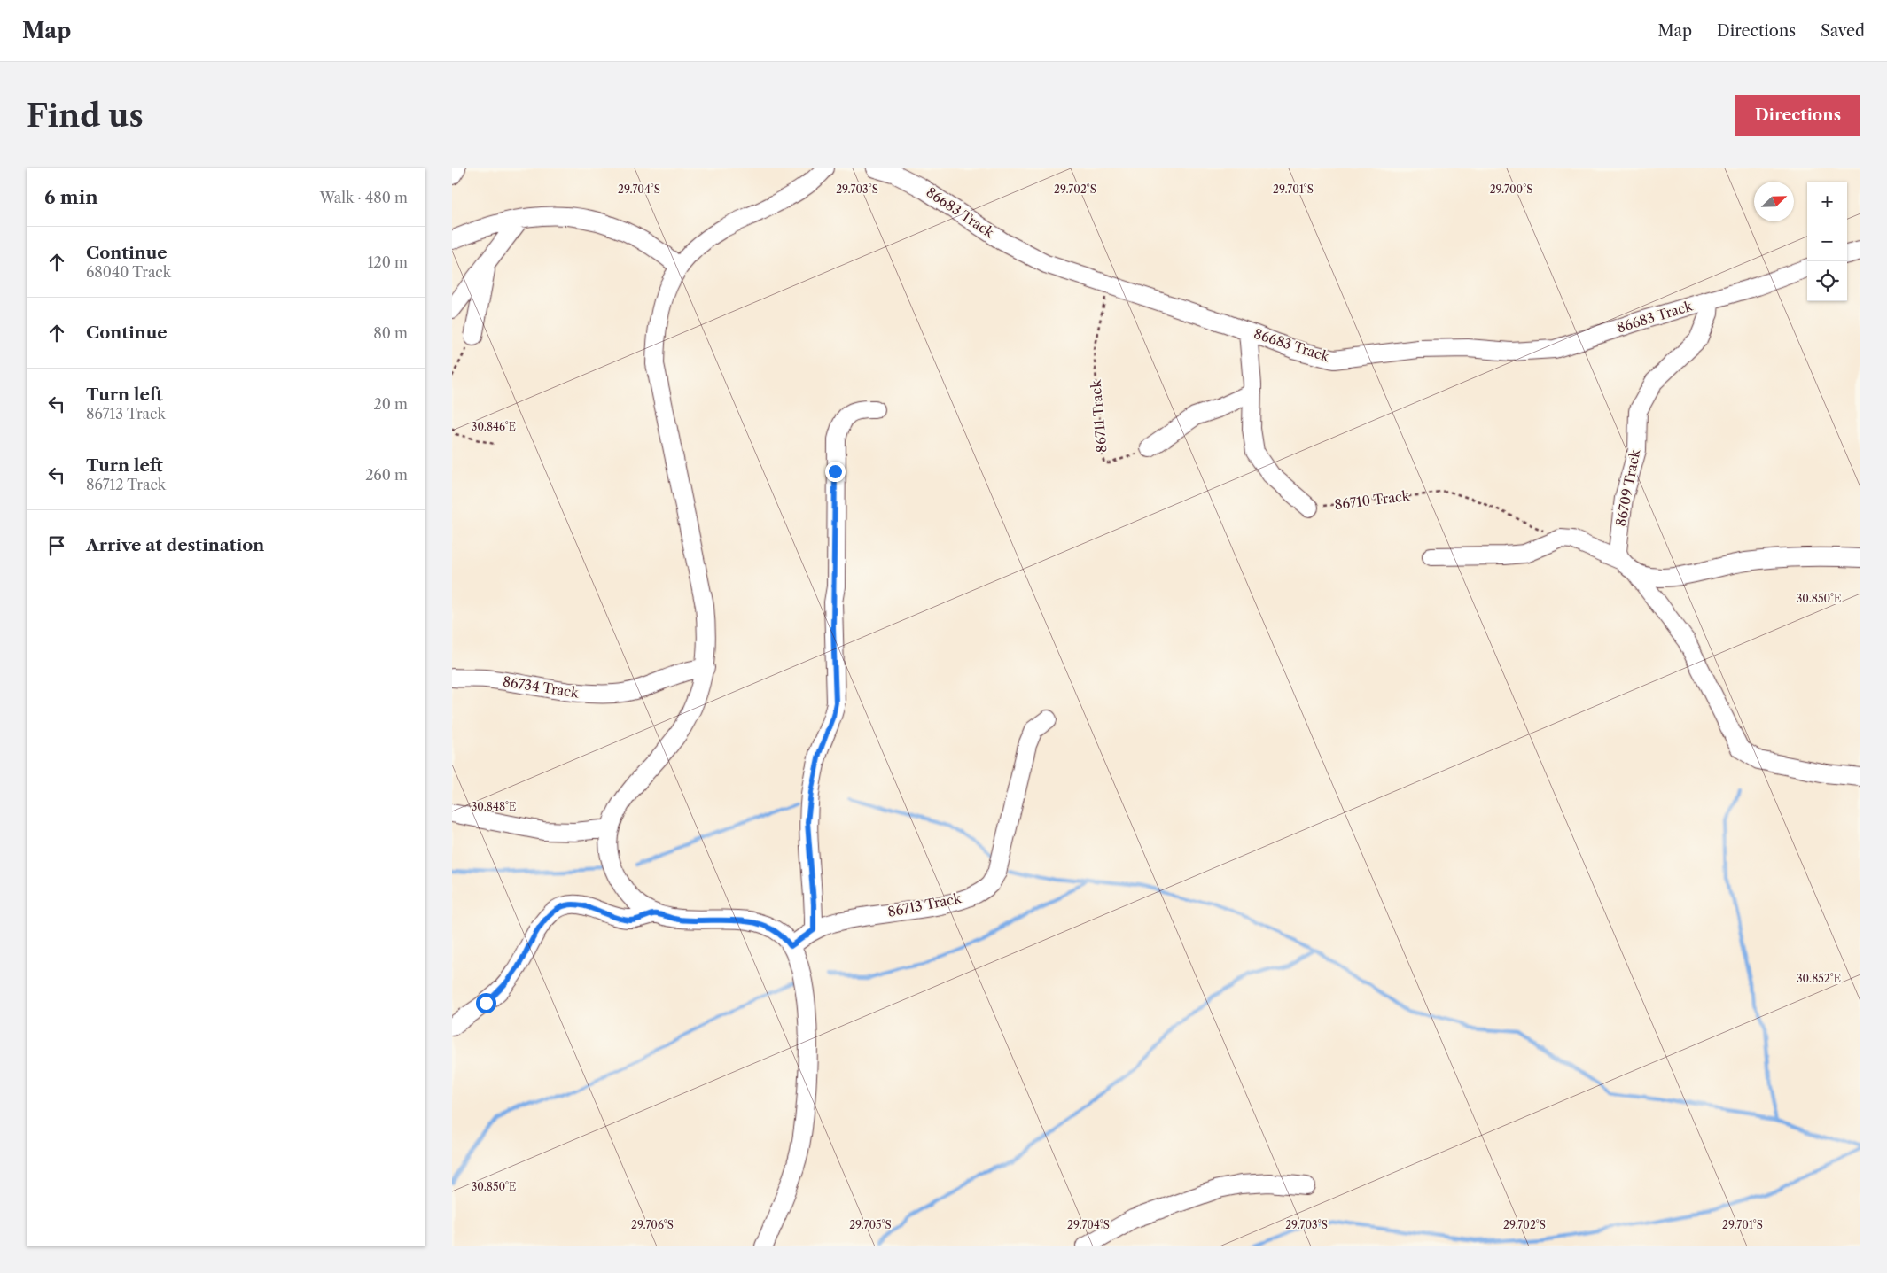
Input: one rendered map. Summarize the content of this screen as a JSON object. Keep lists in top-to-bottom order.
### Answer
{
  "streets": {
    "street": [
      "86683 Track",
      "86709 Track",
      "86734 Track",
      "86713 Track"
    ],
    "path": ["86711 Track", "86710 Track"]
  },
  "crossings": [
    ["86683 Track", "86711 Track"],
    ["86683 Track", "86709 Track"]
  ],
  "north": "top right",
  "page": {
    "header": "Map",
    "nav": ["Map", "Directions", "Saved"],
    "buttons": "Directions",
    "title": "Find us",
    "heading": ["6 min", "Walk · 480 m"],
    "map_buttons": ["+", "−"],
    "list": [
      ["Continue", "68040 Track", "120 m"],
      ["Continue", "80 m"],
      ["Turn left", "86713 Track", "20 m"],
      ["Turn left", "86712 Track", "260 m"],
      "Arrive at destination"
    ]
  },
  "coordinates": [
    "29.704°S",
    "29.703°S",
    "29.702°S",
    "29.701°S",
    "29.700°S",
    "30.846°E",
    "30.850°E",
    "30.848°E",
    "30.852°E",
    "29.706°S",
    "29.705°S"
  ]
}
